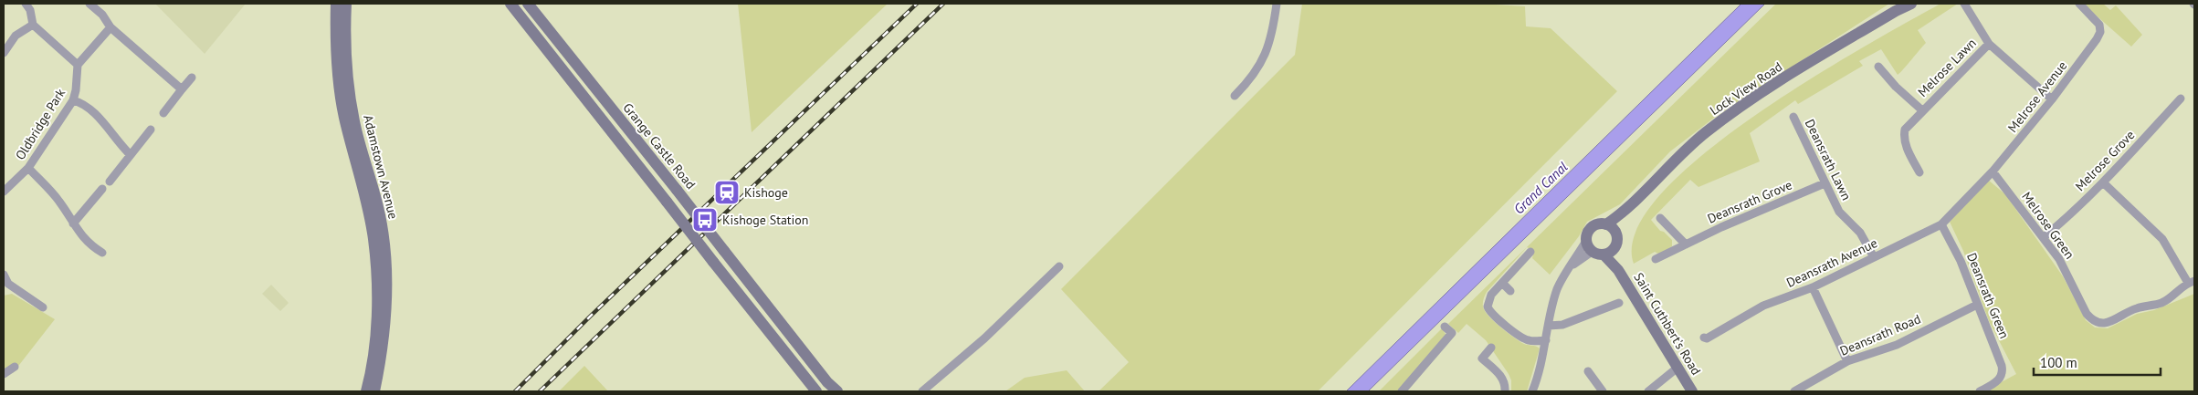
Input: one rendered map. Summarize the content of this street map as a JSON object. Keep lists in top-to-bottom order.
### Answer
{
  "streets": {
    "street": [
      "Melrose Lawn",
      "Lock View Road",
      "Melrose Avenue",
      "Oldbridge Park",
      "Grange Castle Road",
      "Deansrath Lawn",
      "Melrose Grove",
      "Adamstown Avenue",
      "Deansrath Grove",
      "Melrose Green",
      "Deansrath Avenue",
      "Deansrath Green",
      "Saint Cuthbert’s Road",
      "Deansrath Road"
    ]
  },
  "crossings": [
    ["Lock View Road", "Saint Cuthbert’s Road"],
    ["Melrose Avenue", "Melrose Green"],
    ["Melrose Avenue", "Deansrath Avenue"],
    ["Deansrath Lawn", "Deansrath Grove"],
    ["Deansrath Lawn", "Deansrath Avenue"],
    ["Melrose Grove", "Melrose Green"],
    ["Deansrath Avenue", "Deansrath Green"],
    ["Deansrath Green", "Deansrath Road"]
  ],
  "water": ["Grand Canal"],
  "places": {
    "station": ["Kishoge"],
    "bus stop": ["Kishoge Station"]
  },
  "scale_bar": "100 m"
}
